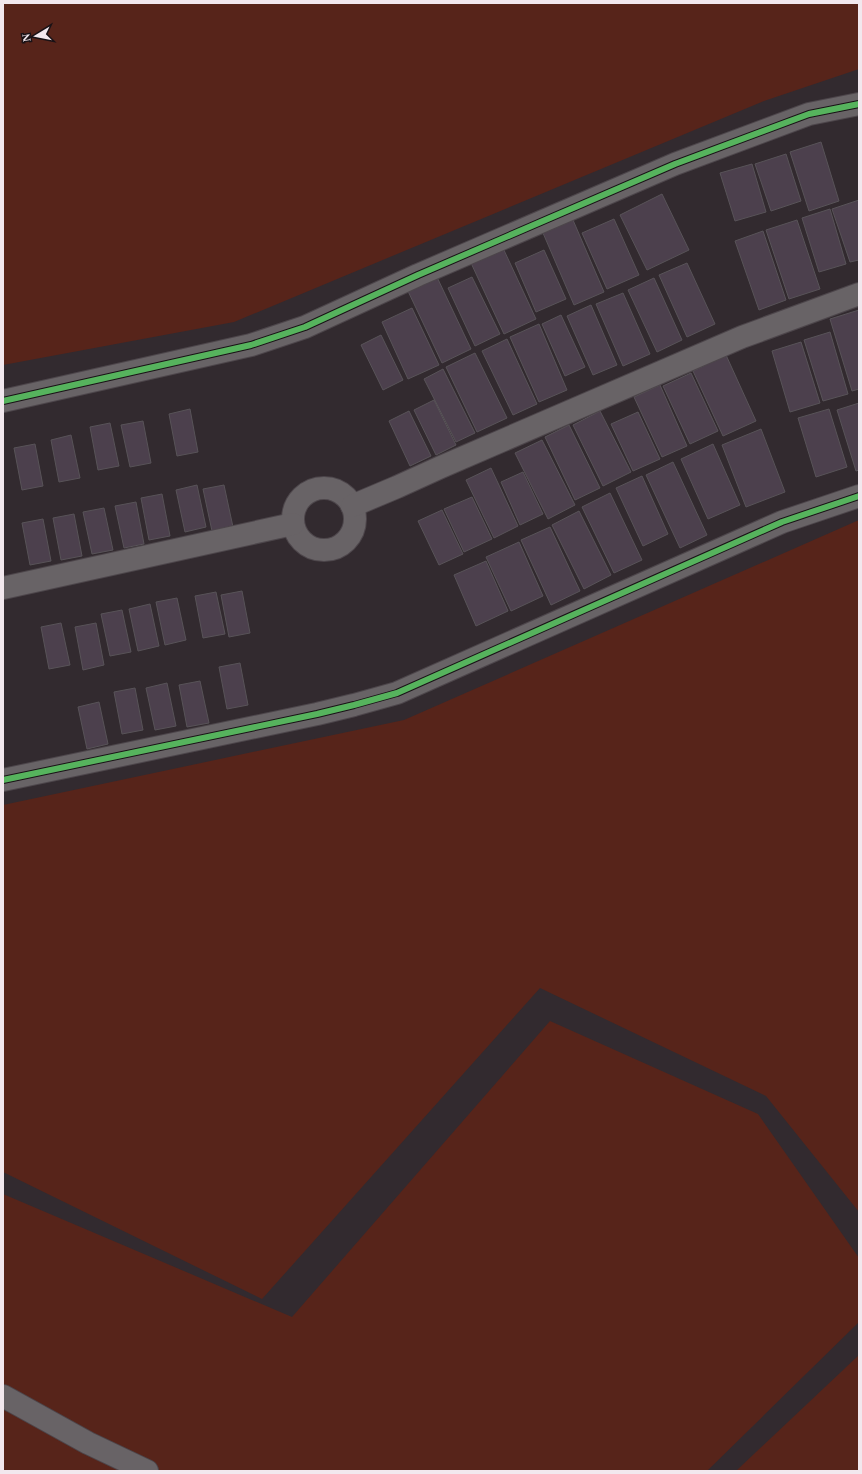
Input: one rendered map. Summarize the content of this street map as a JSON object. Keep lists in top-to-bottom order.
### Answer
{
  "north": "left"
}
